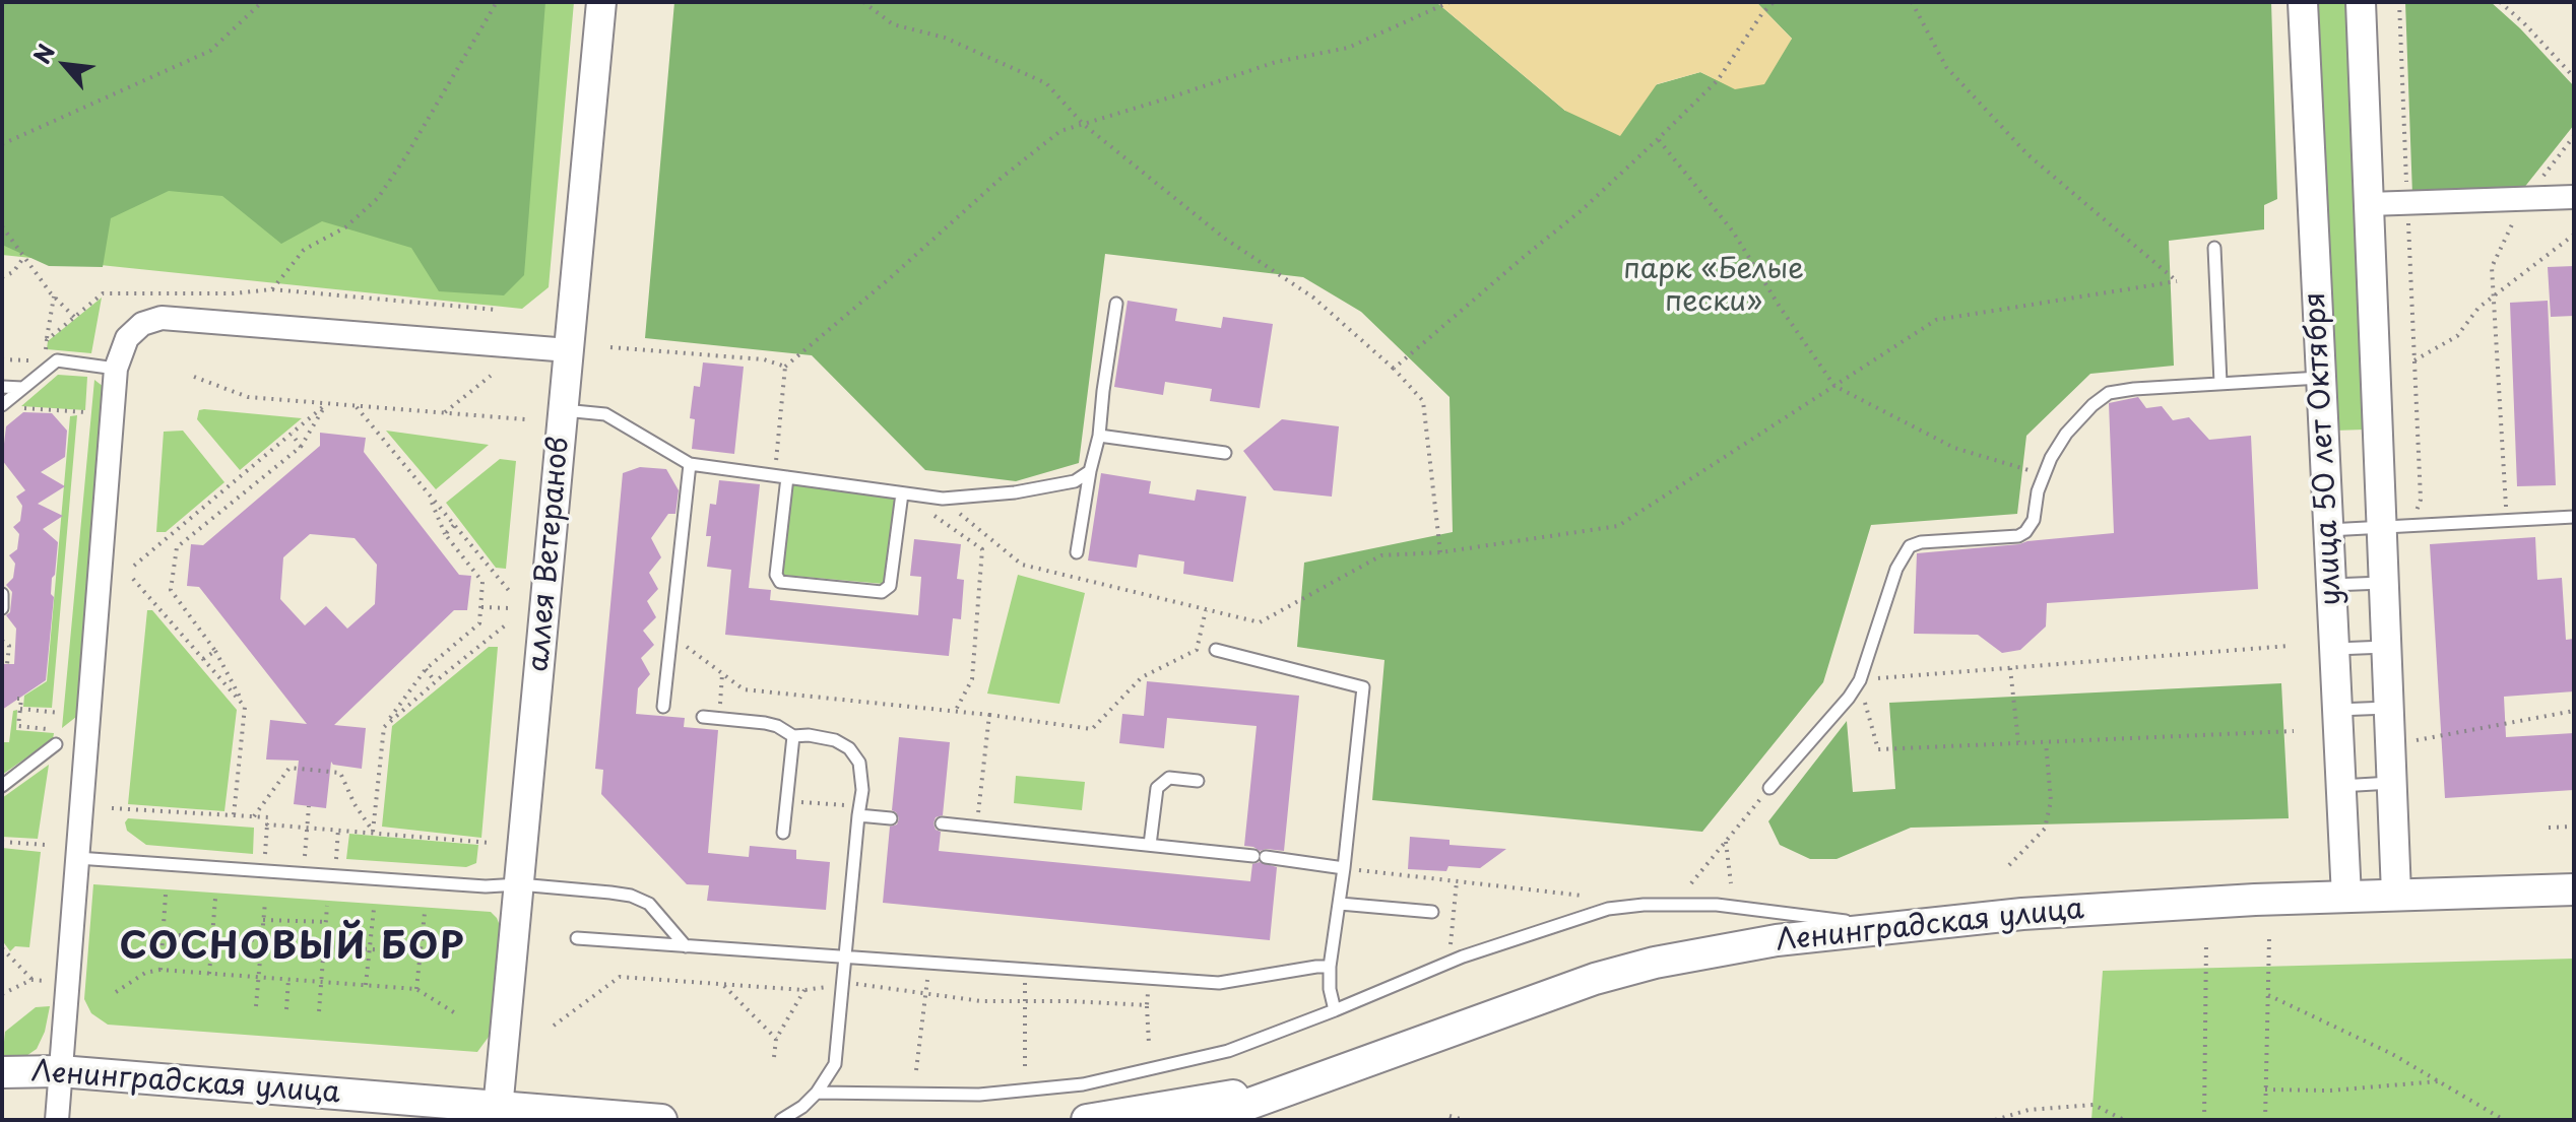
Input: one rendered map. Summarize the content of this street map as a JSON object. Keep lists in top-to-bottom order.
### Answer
{
  "streets": {
    "main road": ["Ленинградская улица"],
    "street": ["улица 50 лет Октября", "аллея Ветеранов"]
  },
  "crossings": [
    ["улица 50 лет Октября", "Ленинградская улица"],
    ["аллея Ветеранов", "Ленинградская улица"]
  ],
  "districts": ["СОСНОВЫЙ БОР"],
  "parks": ["парк «Белые пески»"],
  "north": "top left"
}
